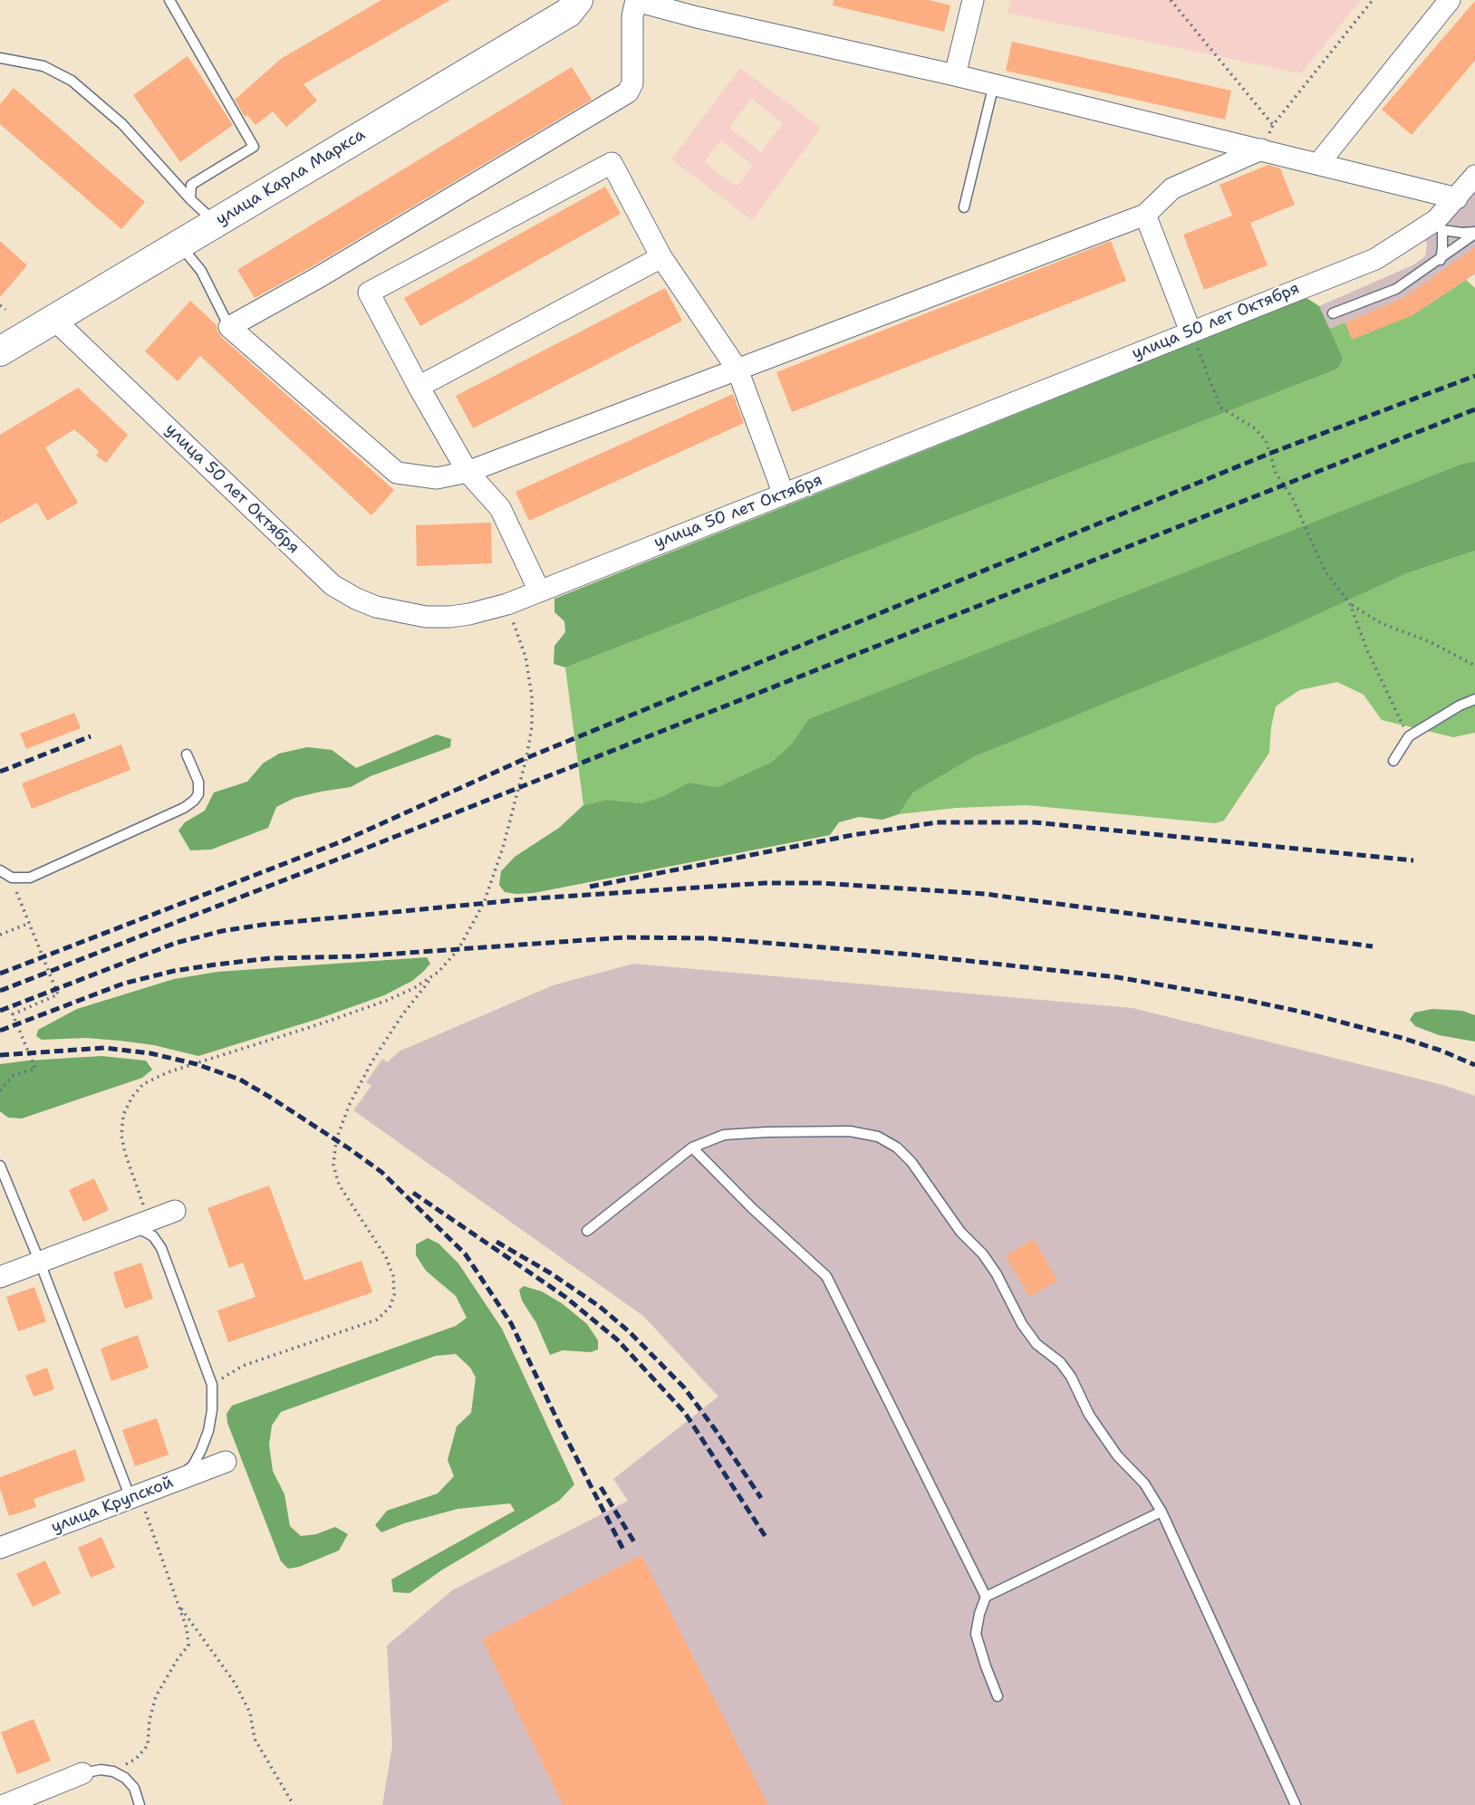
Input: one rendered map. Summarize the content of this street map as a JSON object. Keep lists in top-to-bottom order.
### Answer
{
  "streets": {
    "street": ["улица Карла Маркса", "улица 50 лет Октября", "улица Крупской"]
  },
  "crossings": [
    ["улица Карла Маркса", "улица 50 лет Октября"]
  ]
}
